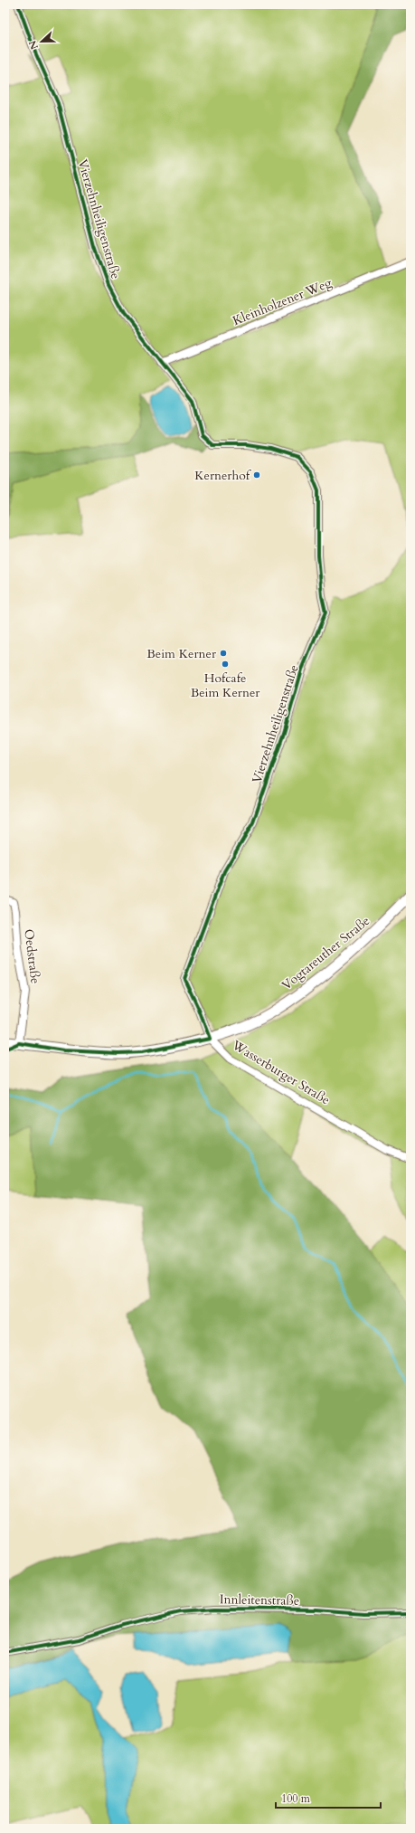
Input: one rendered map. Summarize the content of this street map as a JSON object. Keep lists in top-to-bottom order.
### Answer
{
  "streets": {
    "main road": ["Vogtareuther Straße"],
    "street": [
      "Vierzehnheiligenstraße",
      "Kleinholzener Weg",
      "Oedstraße",
      "Wasserburger Straße",
      "Innleitenstraße"
    ]
  },
  "crossings": [
    ["Vierzehnheiligenstraße", "Kleinholzener Weg"],
    ["Vierzehnheiligenstraße", "Vogtareuther Straße"],
    ["Vierzehnheiligenstraße", "Wasserburger Straße"],
    ["Vogtareuther Straße", "Wasserburger Straße"]
  ],
  "places": ["Kernerhof", "Beim Kerner", "Hofcafe Beim Kerner"],
  "scale_bar": "100 m",
  "north": "left"
}
